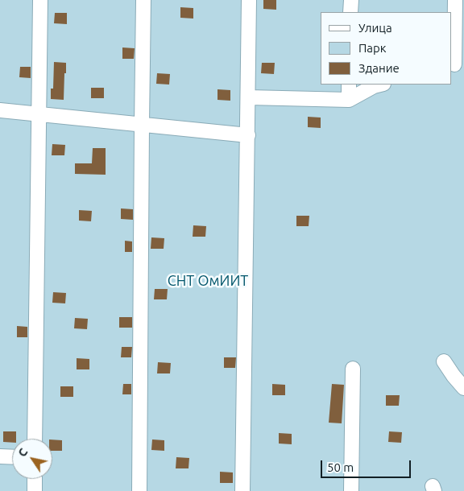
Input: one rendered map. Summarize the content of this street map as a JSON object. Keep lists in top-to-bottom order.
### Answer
{
  "parks": ["СНТ ОмИИТ"],
  "legend": ["Улица", "Парк", "Здание"],
  "scale_bar": "50 m",
  "north": "top left"
}
